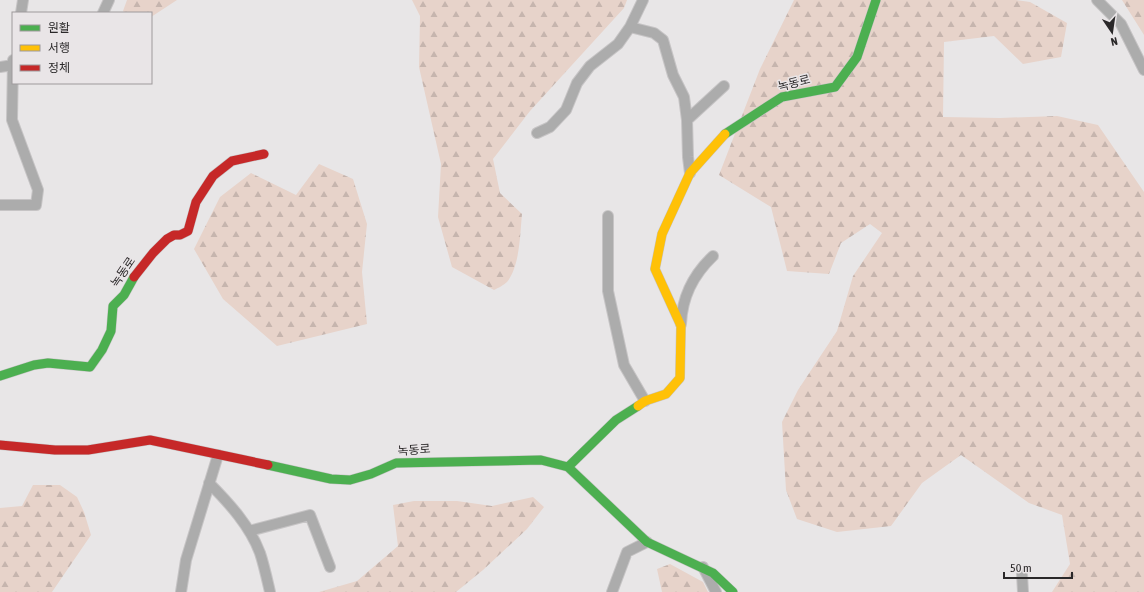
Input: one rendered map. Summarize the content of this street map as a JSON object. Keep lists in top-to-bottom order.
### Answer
{
  "streets": {
    "street": ["녹동로"]
  },
  "legend": ["원활", "서행", "정체"],
  "scale_bar": "50 m",
  "north": "bottom"
}
